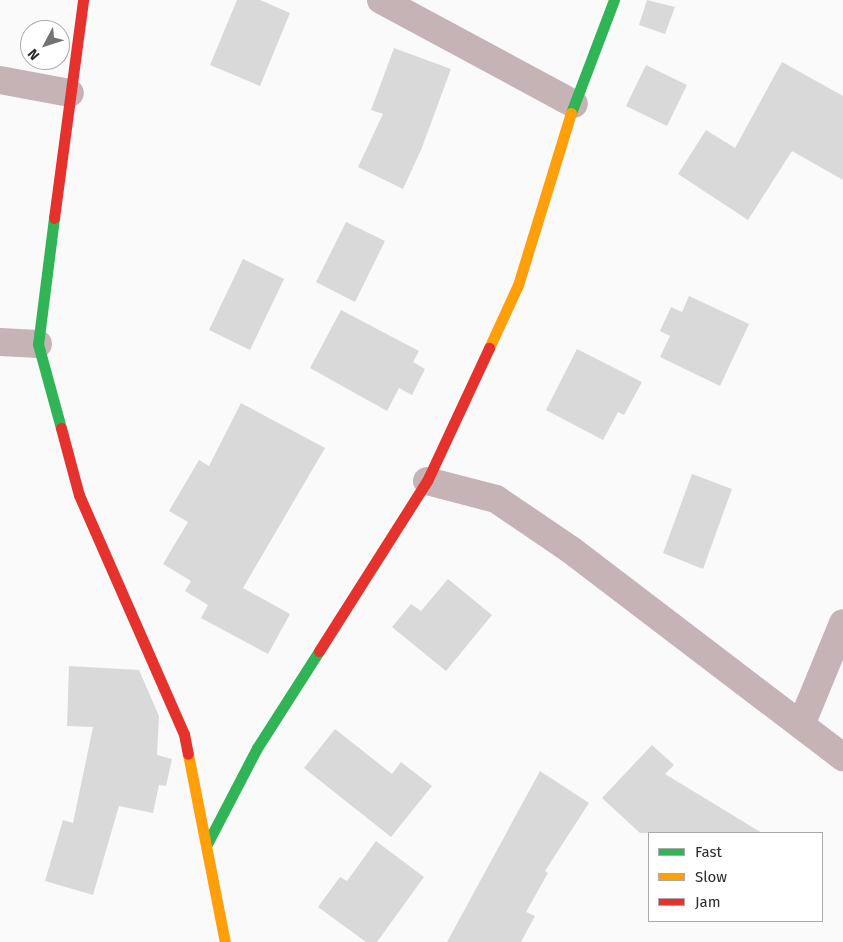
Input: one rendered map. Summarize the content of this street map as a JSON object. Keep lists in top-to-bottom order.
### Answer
{
  "legend": ["Fast", "Slow", "Jam"],
  "north": "bottom left"
}
